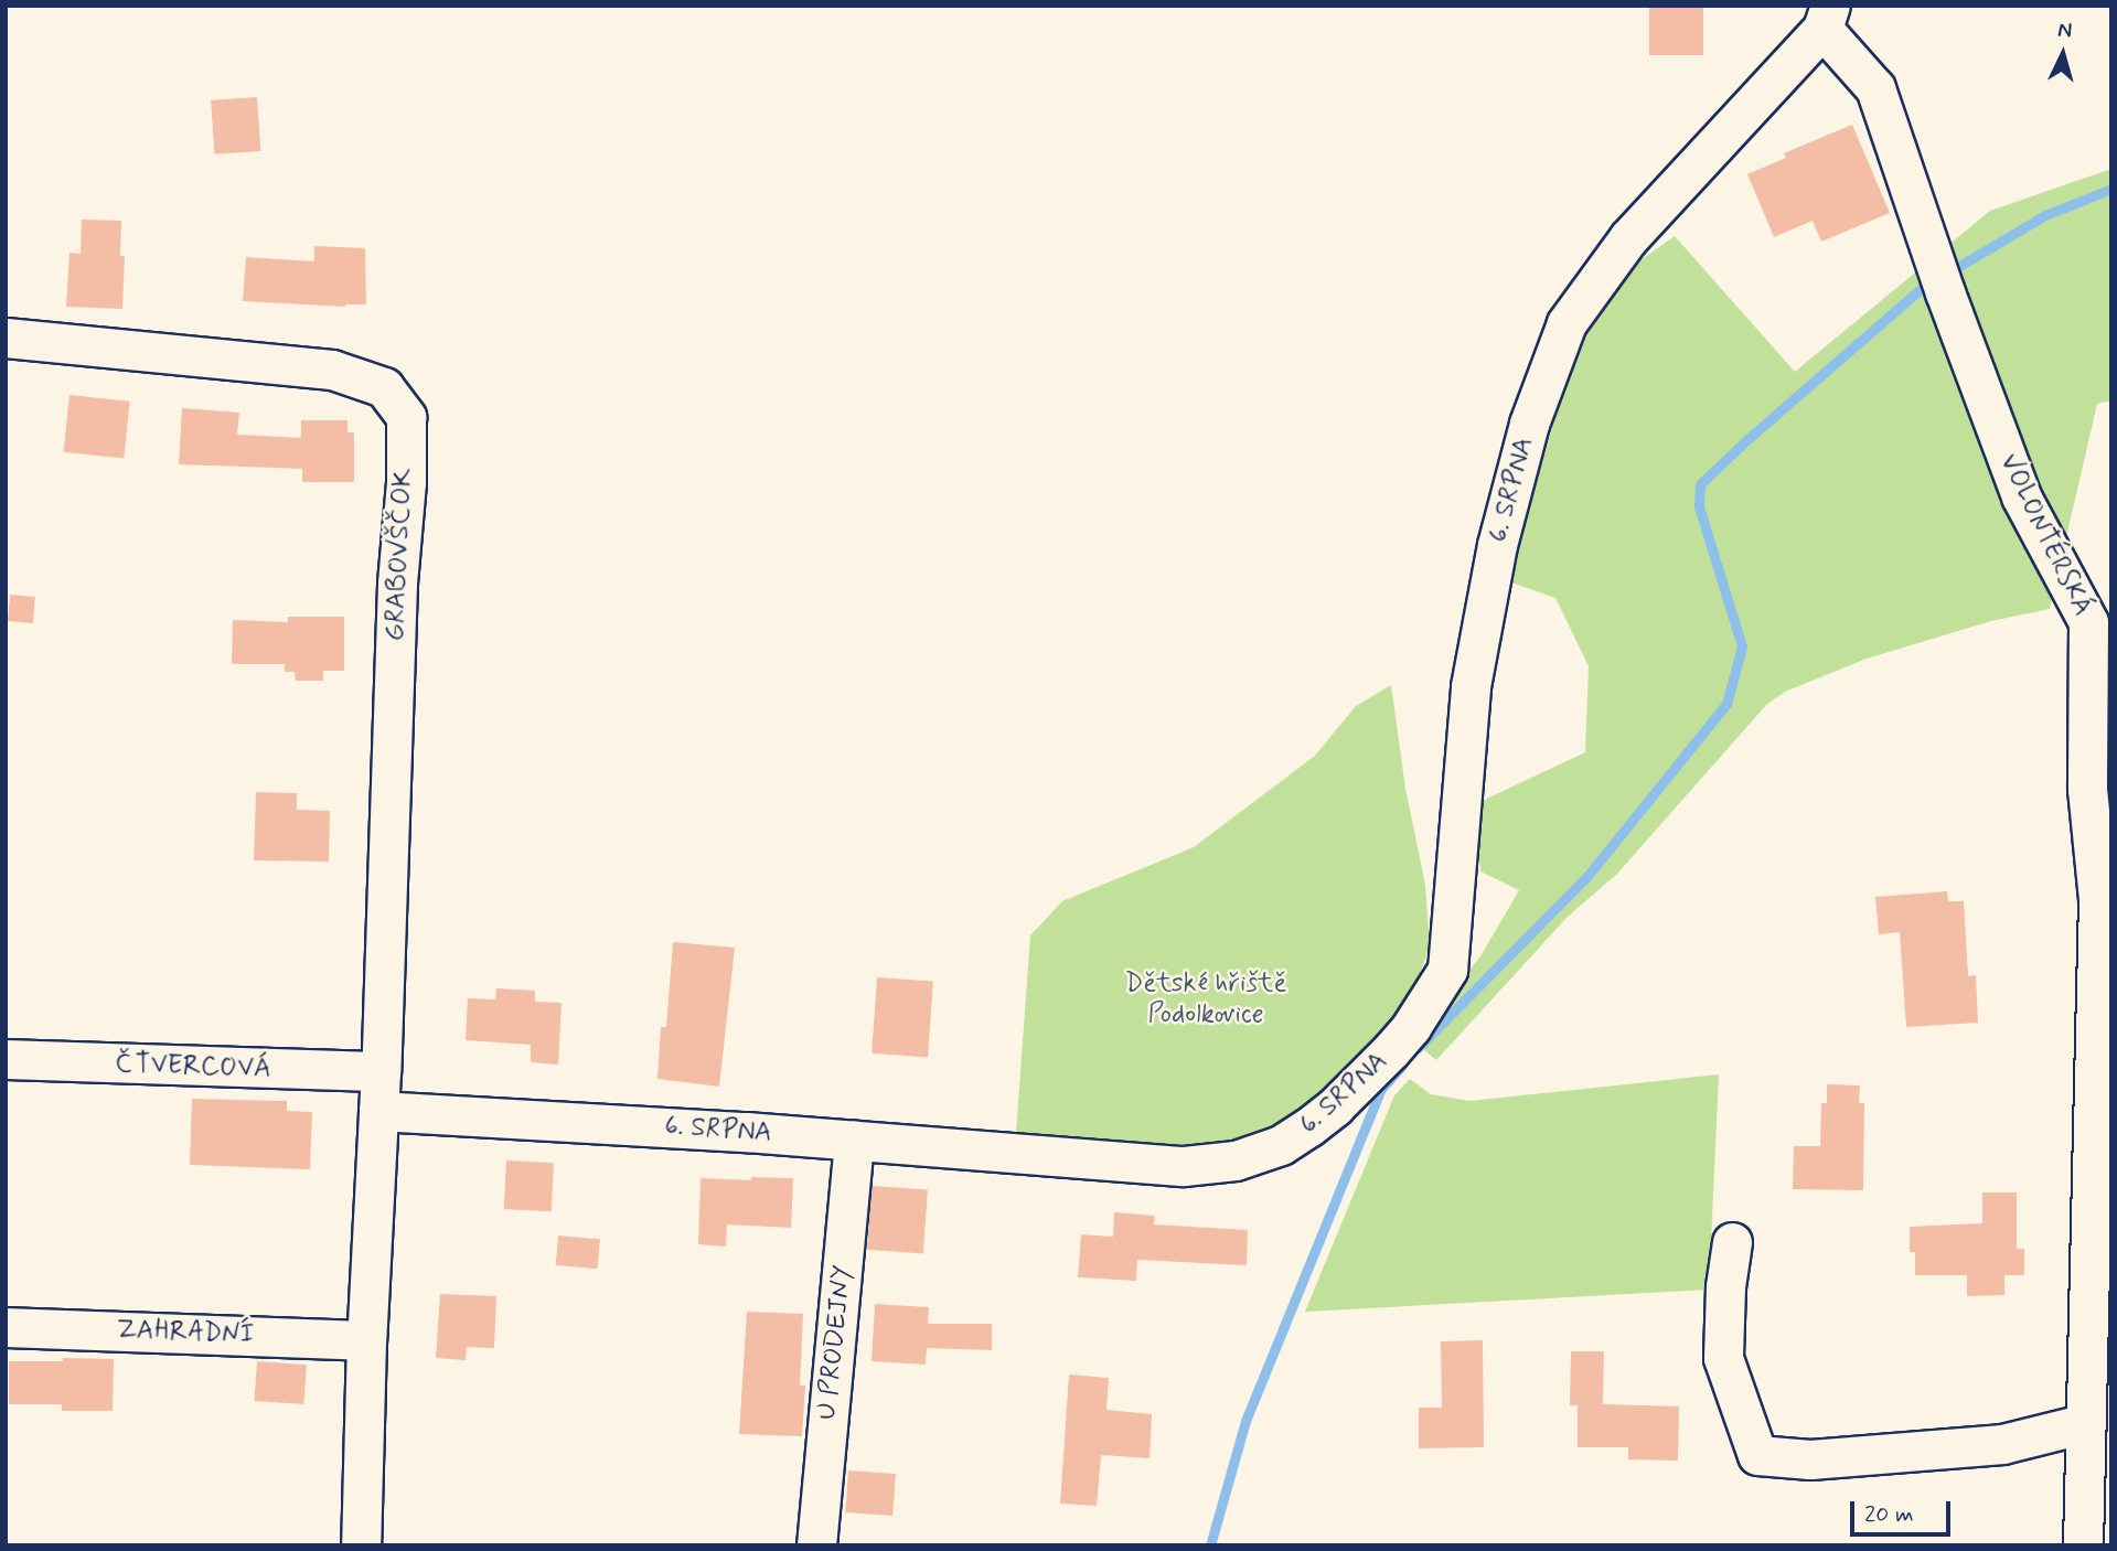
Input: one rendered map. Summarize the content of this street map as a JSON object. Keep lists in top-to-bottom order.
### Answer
{
  "streets": {
    "street": [
      "6. SRPNA",
      "VOLONTÉRSKÁ",
      "GRABOVŠČOK",
      "ČTVERCOVÁ",
      "ZAHRADNÍ",
      "U PRODEJNY"
    ]
  },
  "crossings": [
    ["6. SRPNA", "VOLONTÉRSKÁ"],
    ["6. SRPNA", "GRABOVŠČOK"],
    ["6. SRPNA", "U PRODEJNY"],
    ["GRABOVŠČOK", "ČTVERCOVÁ"]
  ],
  "parks": ["Dětské hřiště Podolkovice"],
  "scale_bar": "20 m",
  "north": "top"
}
